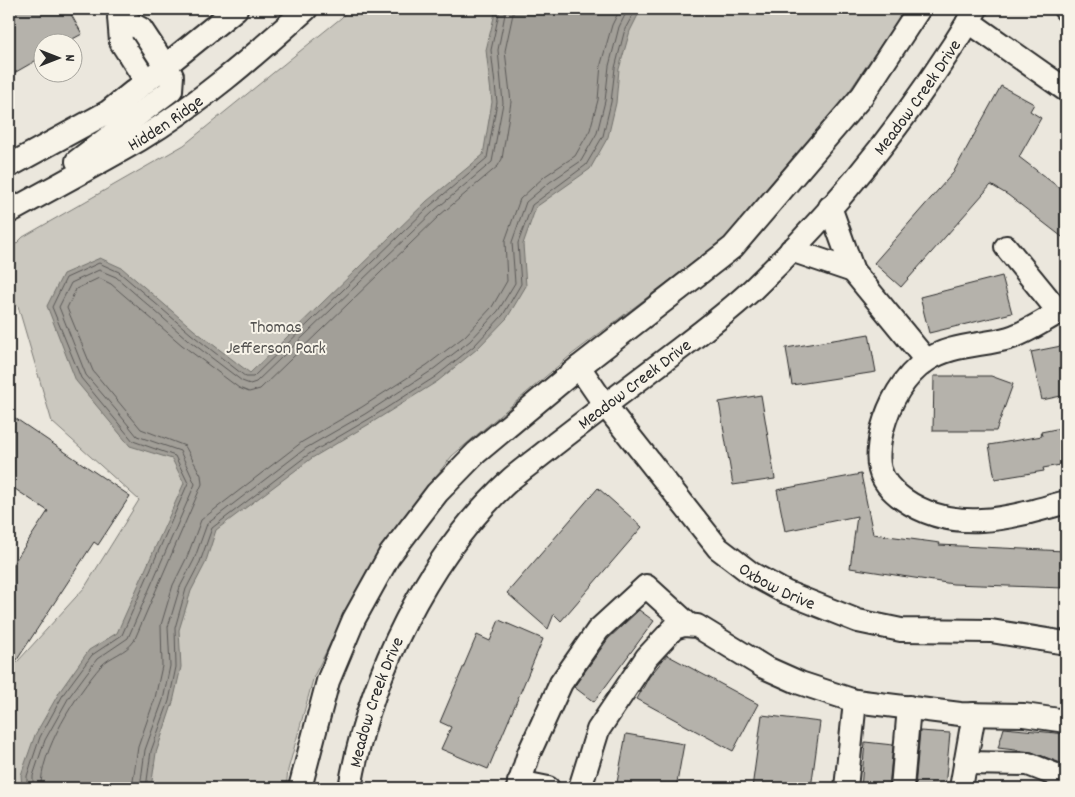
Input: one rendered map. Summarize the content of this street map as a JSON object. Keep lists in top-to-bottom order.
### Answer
{
  "streets": {
    "street": ["Meadow Creek Drive", "Hidden Ridge", "Oxbow Drive"]
  },
  "crossings": [
    ["Meadow Creek Drive", "Oxbow Drive"]
  ],
  "parks": ["Thomas Jefferson Park"],
  "north": "right"
}
